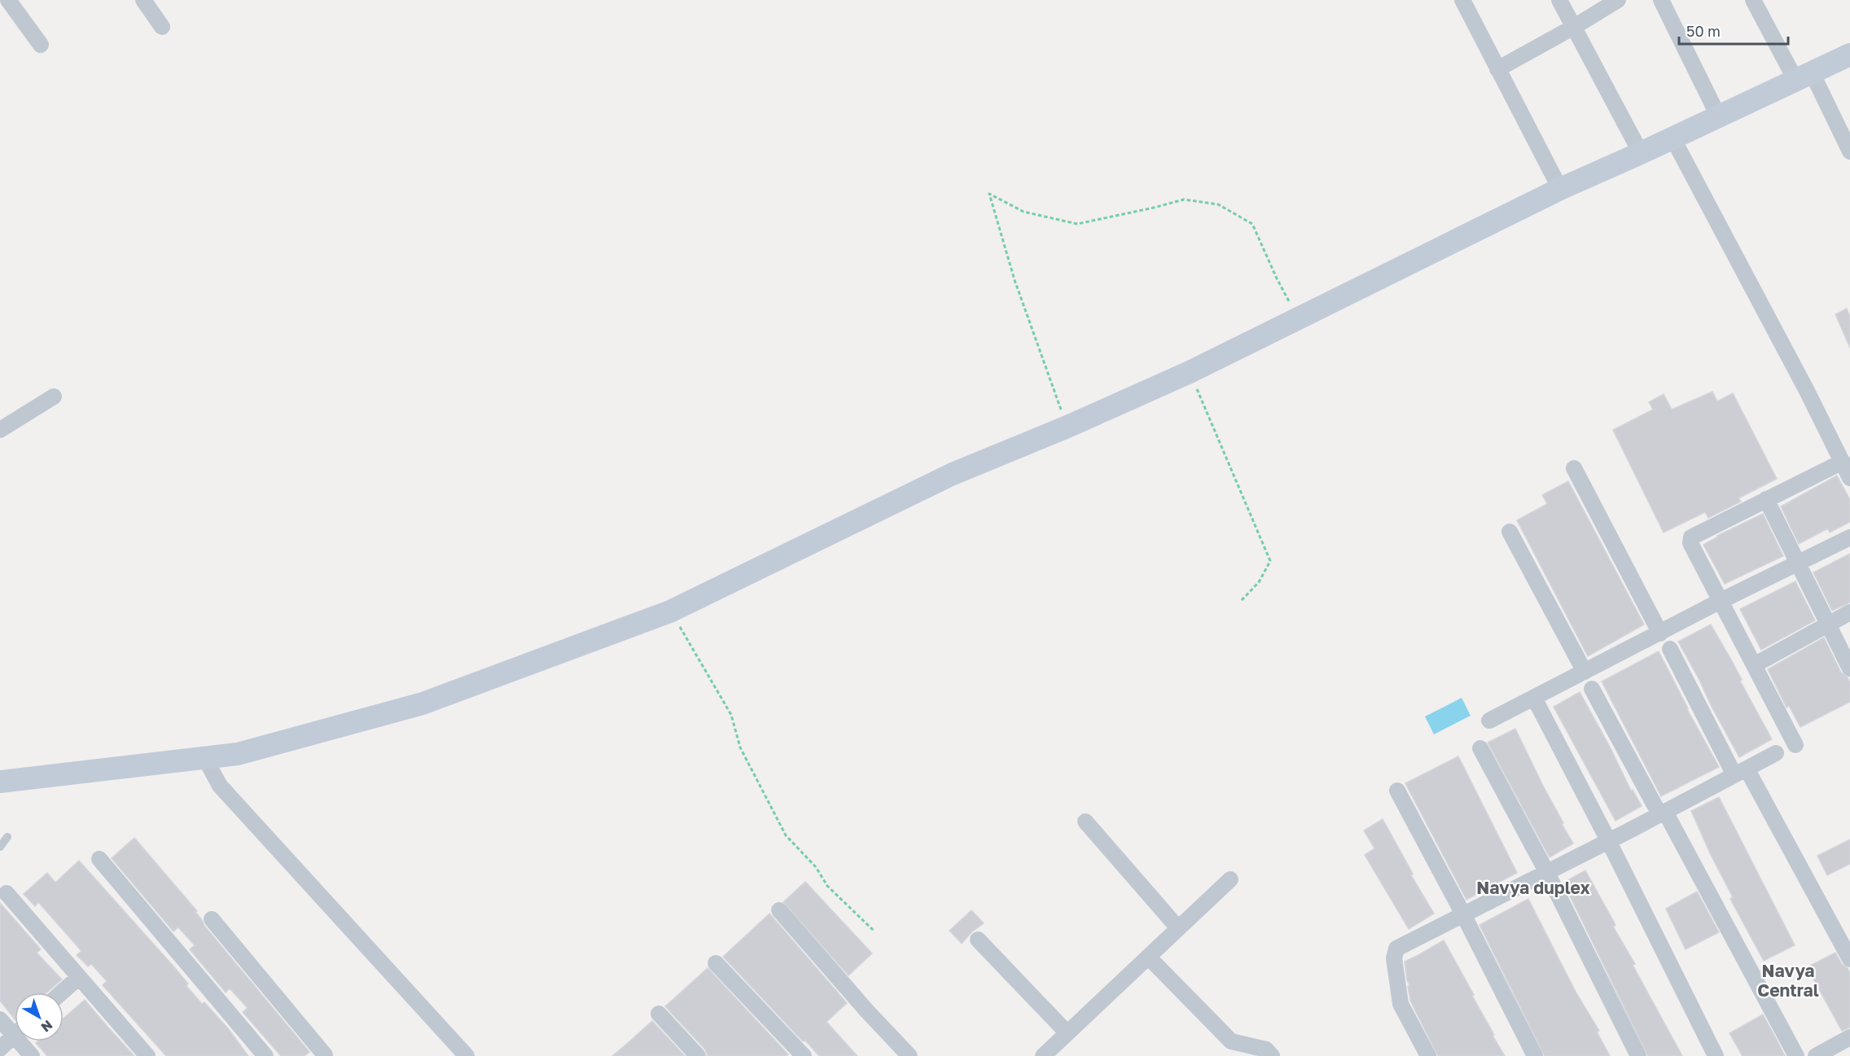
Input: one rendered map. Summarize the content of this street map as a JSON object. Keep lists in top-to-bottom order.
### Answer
{
  "districts": ["Navya duplex", "Navya Central"],
  "scale_bar": "50 m",
  "north": "bottom right"
}
